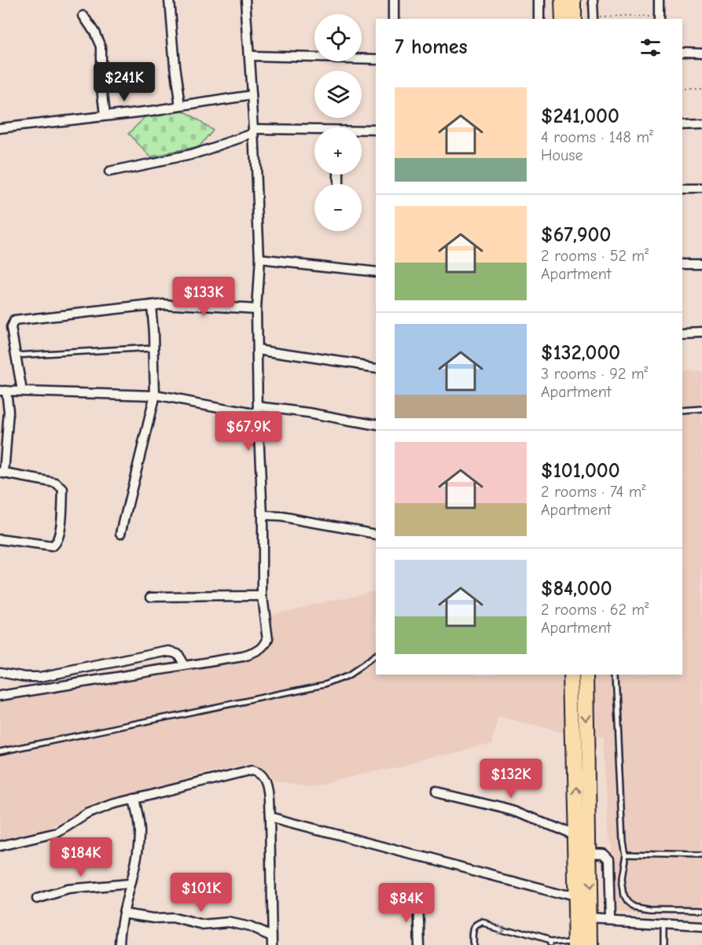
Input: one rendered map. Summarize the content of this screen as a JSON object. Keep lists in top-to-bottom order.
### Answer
{
  "page": {
    "map_buttons": ["+", "−"],
    "heading": "7 homes",
    "price": [
      "$241K",
      "$133K",
      "$67.9K",
      "$132K",
      "$184K",
      "$101K",
      "$84K"
    ],
    "list": [
      {
        "name": "$241,000",
        "note": "4 rooms · 148 m² · House"
      },
      {
        "name": "$67,900",
        "note": "2 rooms · 52 m² · Apartment"
      },
      {
        "name": "$132,000",
        "note": "3 rooms · 92 m² · Apartment"
      },
      {
        "name": "$101,000",
        "note": "2 rooms · 74 m² · Apartment"
      },
      {
        "name": "$84,000",
        "note": "2 rooms · 62 m² · Apartment"
      }
    ]
  }
}
